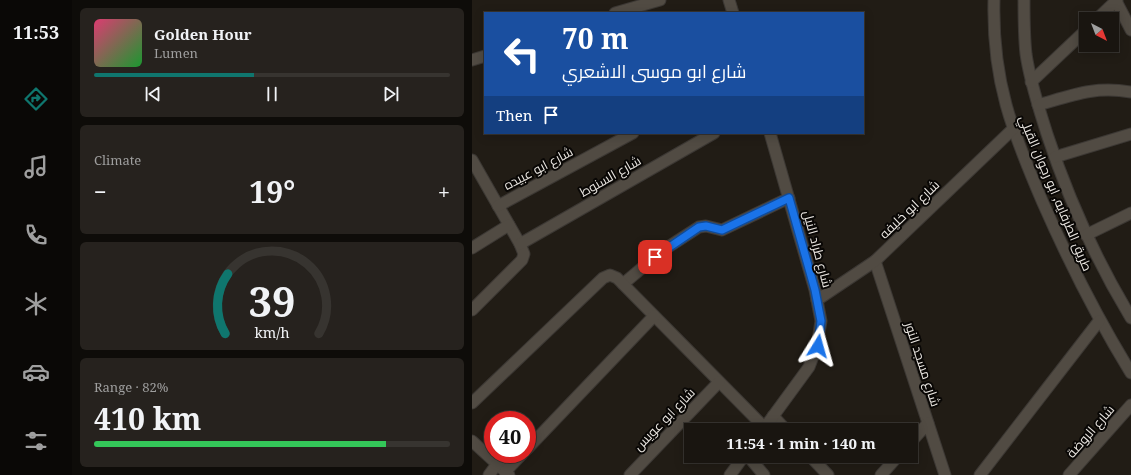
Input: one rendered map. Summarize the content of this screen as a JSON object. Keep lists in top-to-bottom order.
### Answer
{
  "streets": {
    "street": [
      "شارع ابو عبيده",
      "شارع السنوط",
      "طريق الطرفايه, ابو رجوان القبلي",
      "شارع ابو خليفه",
      "شارع طراد النيل",
      "شارع مسجد النور",
      "شارع ابو عويس",
      "شارع الروضة"
    ]
  },
  "crossings": [
    ["طريق الطرفايه, ابو رجوان القبلي", "شارع ابو خليفه"],
    ["شارع ابو خليفه", "شارع طراد النيل"],
    ["شارع ابو خليفه", "شارع مسجد النور"]
  ],
  "north": "bottom right",
  "page": {
    "tabs": "11:53",
    "turn": ["70 m", "شارع ابو موسى الاشعري"],
    "song": ["Golden Hour", "Lumen"],
    "then": "Then",
    "tile": [
      "Climate",
      ["Range · 82%", "410 km"]
    ],
    "heat": ["−", "19°", "+"],
    "limit": "40",
    "trip": "11:54 · 1 min · 140 m",
    "gauge": ["39", "km/h"]
  }
}
